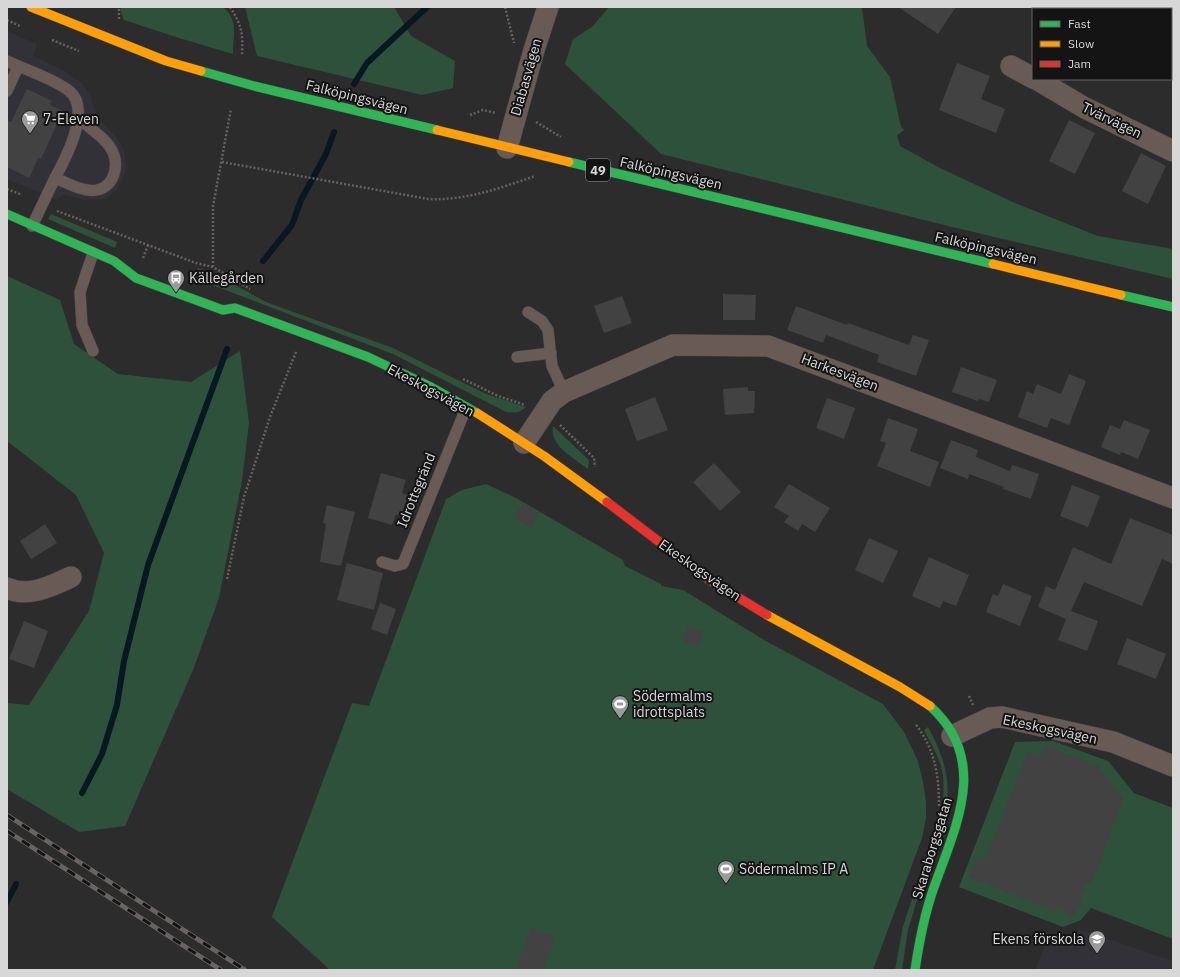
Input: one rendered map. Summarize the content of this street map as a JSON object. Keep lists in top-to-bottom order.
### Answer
{
  "streets": {
    "street": [
      "Diabasvägen",
      "Falköpingsvägen",
      "Tvärvägen",
      "49",
      "Harkesvägen",
      "Ekeskogsvägen",
      "Skaraborgsgatan"
    ],
    "lane": ["Idrottsgränd"]
  },
  "crossings": [
    ["Diabasvägen", "Falköpingsvägen"],
    ["Harkesvägen", "Ekeskogsvägen"],
    ["Ekeskogsvägen", "Idrottsgränd"],
    ["Ekeskogsvägen", "Skaraborgsgatan"]
  ],
  "places": {
    "supermarket": ["7-Eleven"],
    "bus stop": ["Källegården"],
    "sports": ["Södermalms idrottsplats", "Södermalms IP A"],
    "school or university": ["Ekens förskola"]
  },
  "legend": ["Fast", "Slow", "Jam"]
}
